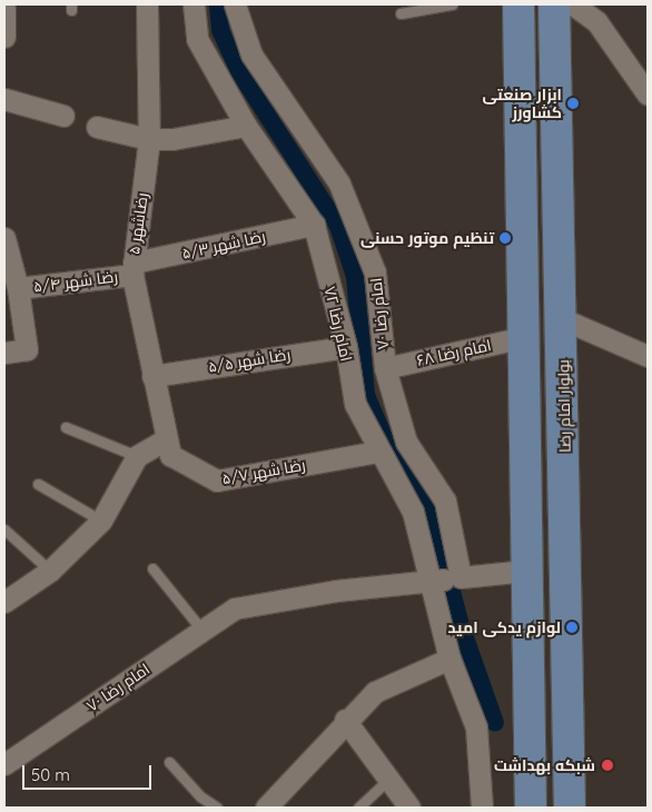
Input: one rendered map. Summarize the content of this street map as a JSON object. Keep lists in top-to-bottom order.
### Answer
{
  "streets": {
    "main road": ["بولوار امام رضا"],
    "street": [
      "رضاشهر ۵",
      "۵/۳ رضا شهر",
      "رضا شهر ۵/۴",
      "امام رضا ۷۰",
      "امام رضا ۷۲",
      "امام رضا ۶۸",
      "رضا شهر ۵/۵",
      "رضا شهر ۵/۷"
    ]
  },
  "crossings": [
    ["رضاشهر ۵", "۵/۳ رضا شهر"],
    ["رضاشهر ۵", "رضا شهر ۵/۴"],
    ["رضاشهر ۵", "رضا شهر ۵/۵"],
    ["رضاشهر ۵", "رضا شهر ۵/۷"],
    ["۵/۳ رضا شهر", "رضا شهر ۵/۴"],
    ["۵/۳ رضا شهر", "امام رضا ۷۲"],
    ["امام رضا ۷۰", "امام رضا ۷۲"],
    ["امام رضا ۷۰", "امام رضا ۶۸"],
    ["امام رضا ۷۲", "رضا شهر ۵/۵"],
    ["امام رضا ۷۲", "رضا شهر ۵/۷"]
  ],
  "places": [
    "ابزار صنعتی کشاورز",
    "تنظیم موتور حسنی",
    "لوازم یدکی امید",
    "شبکه بهداشت"
  ],
  "scale_bar": "50 m"
}
